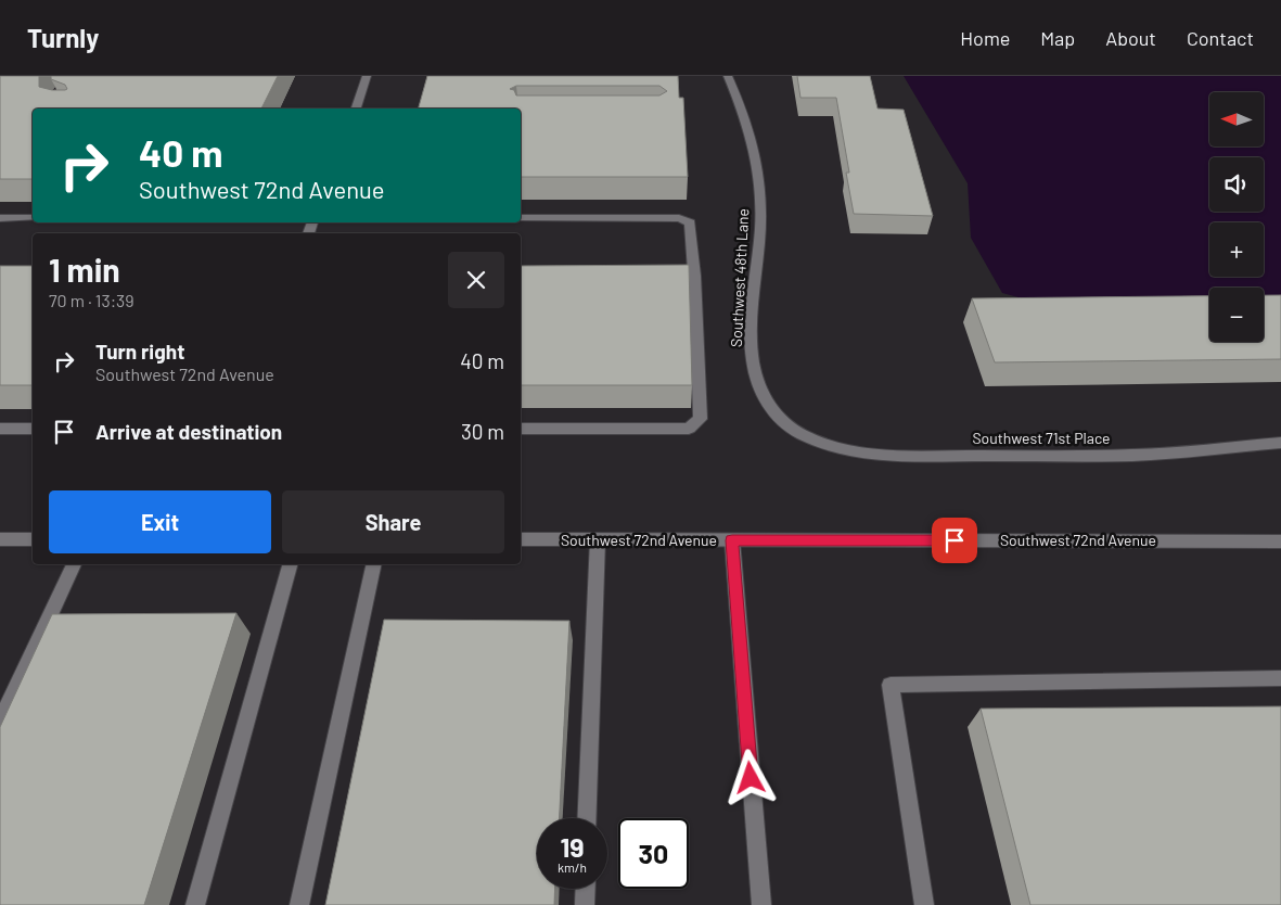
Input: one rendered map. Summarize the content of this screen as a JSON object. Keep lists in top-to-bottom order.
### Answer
{
  "streets": {
    "street": ["Southwest 48th Lane", "Southwest 71st Place", "Southwest 72nd Avenue"]
  },
  "crossings": [
    ["Southwest 48th Lane", "Southwest 71st Place"]
  ],
  "north": "left",
  "page": {
    "header": "Turnly",
    "nav": [
      "Home",
      "Map",
      "About",
      "Contact"
    ],
    "map_buttons": ["+", "−"],
    "turn": ["40 m", "Southwest 72nd Avenue"],
    "heading": ["1 min", "70 m · 13:39"],
    "list": [
      {
        "name": "Turn right",
        "note": "Southwest 72nd Avenue",
        "value": "40 m"
      },
      {
        "name": "Arrive at destination",
        "value": "30 m"
      }
    ],
    "buttons": ["Exit", "Share"],
    "speed": "19 km/h",
    "limit": "30"
  }
}
